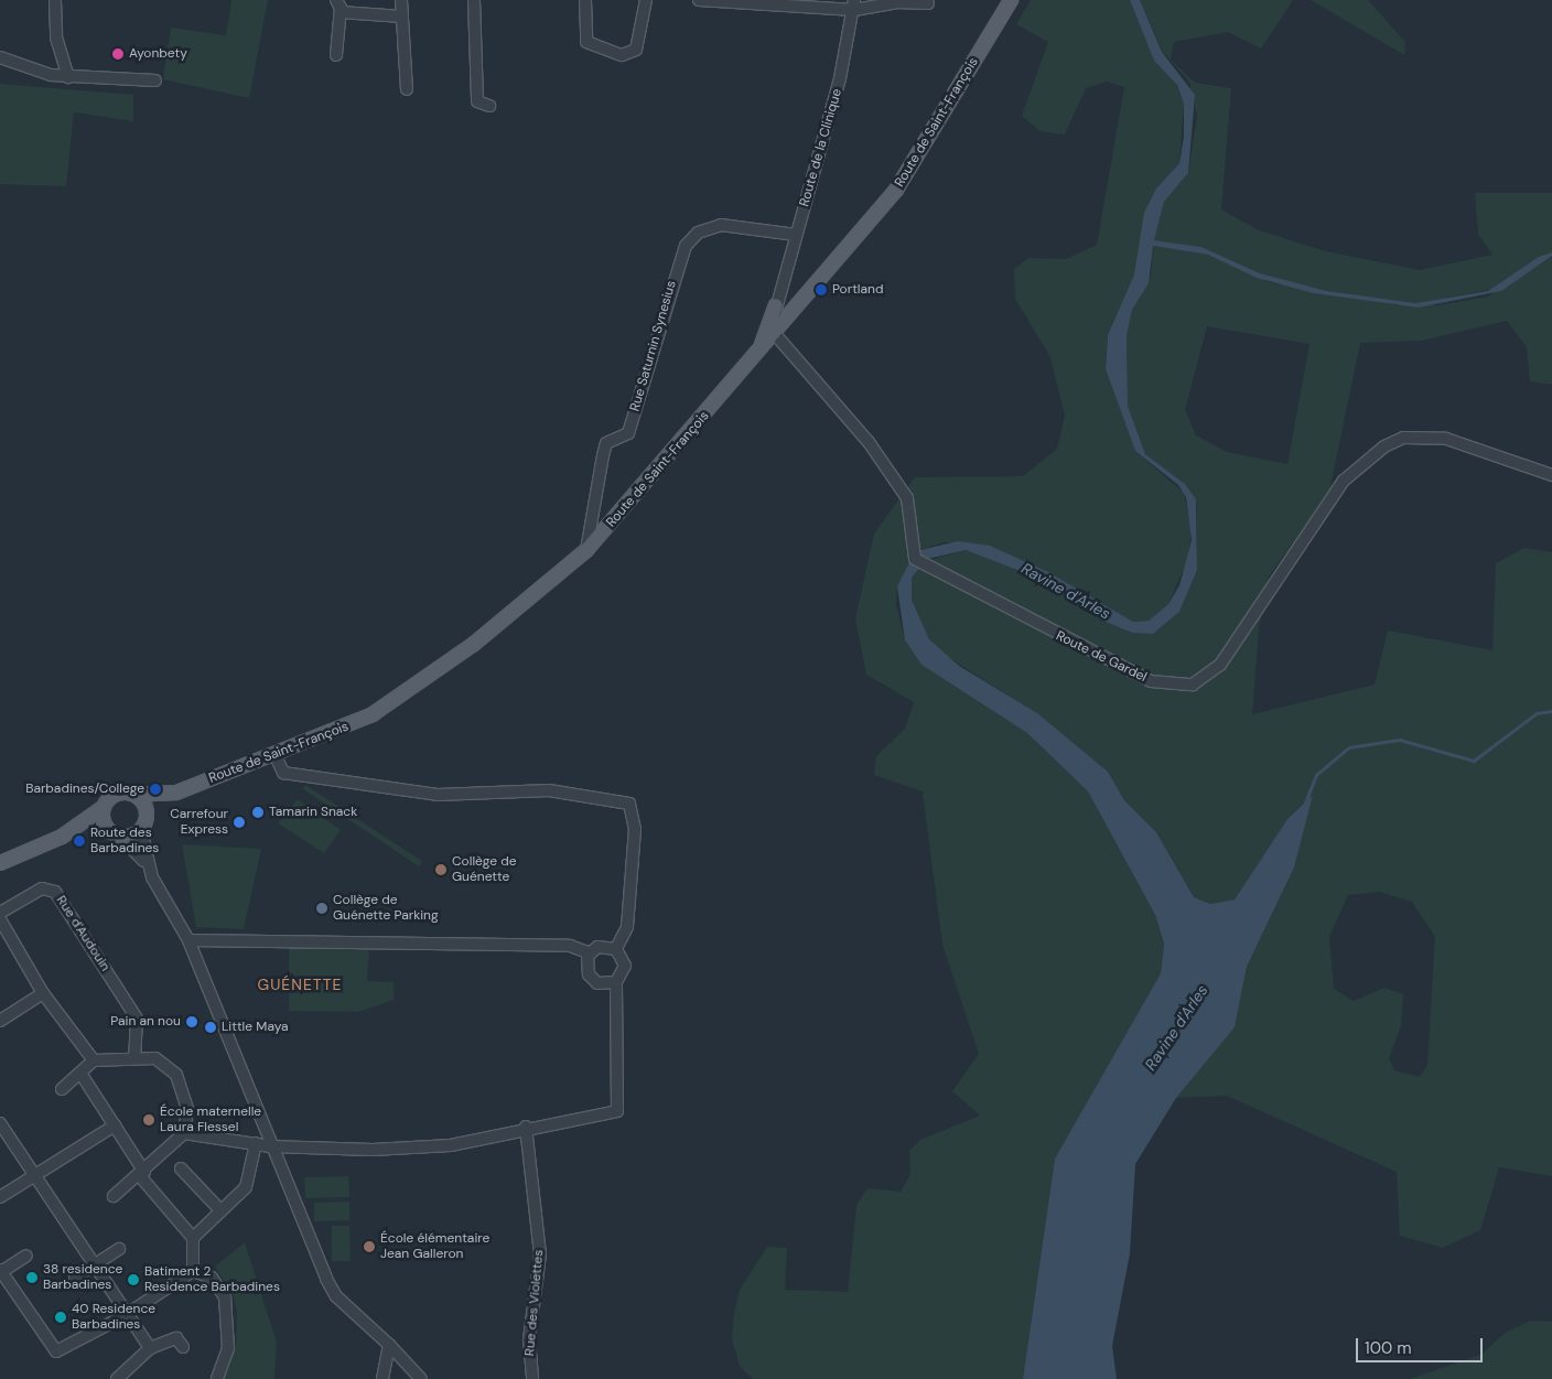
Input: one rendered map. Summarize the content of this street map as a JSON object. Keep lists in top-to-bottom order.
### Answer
{
  "streets": {
    "main road": ["Route de Saint-François"],
    "street": [
      "Route de la Clinique",
      "Rue Saturnin Synesius",
      "Route de Gardel",
      "Rue d'Audouin",
      "Rue des Violettes"
    ]
  },
  "crossings": [
    ["Route de Saint-François", "Route de la Clinique"],
    ["Route de Saint-François", "Rue Saturnin Synesius"],
    ["Route de Saint-François", "Route de Gardel"],
    ["Route de la Clinique", "Rue Saturnin Synesius"],
    ["Route de la Clinique", "Route de Gardel"]
  ],
  "districts": ["GUÉNETTE"],
  "water": ["Ravine d'Arles"],
  "places": [
    "Ayonbety",
    "Portland",
    "Barbadines/College",
    "Tamarin Snack",
    "Carrefour Express",
    "Route des Barbadines",
    "Collège de Guénette",
    "Collège de Guénette Parking",
    "Pain an nou",
    "Little Maya",
    "École maternelle Laura Flessel",
    "École élémentaire Jean Galleron",
    "38 residence Barbadines",
    "Batiment 2 Residence Barbadines",
    "40 Residence Barbadines"
  ],
  "scale_bar": "100 m"
}
